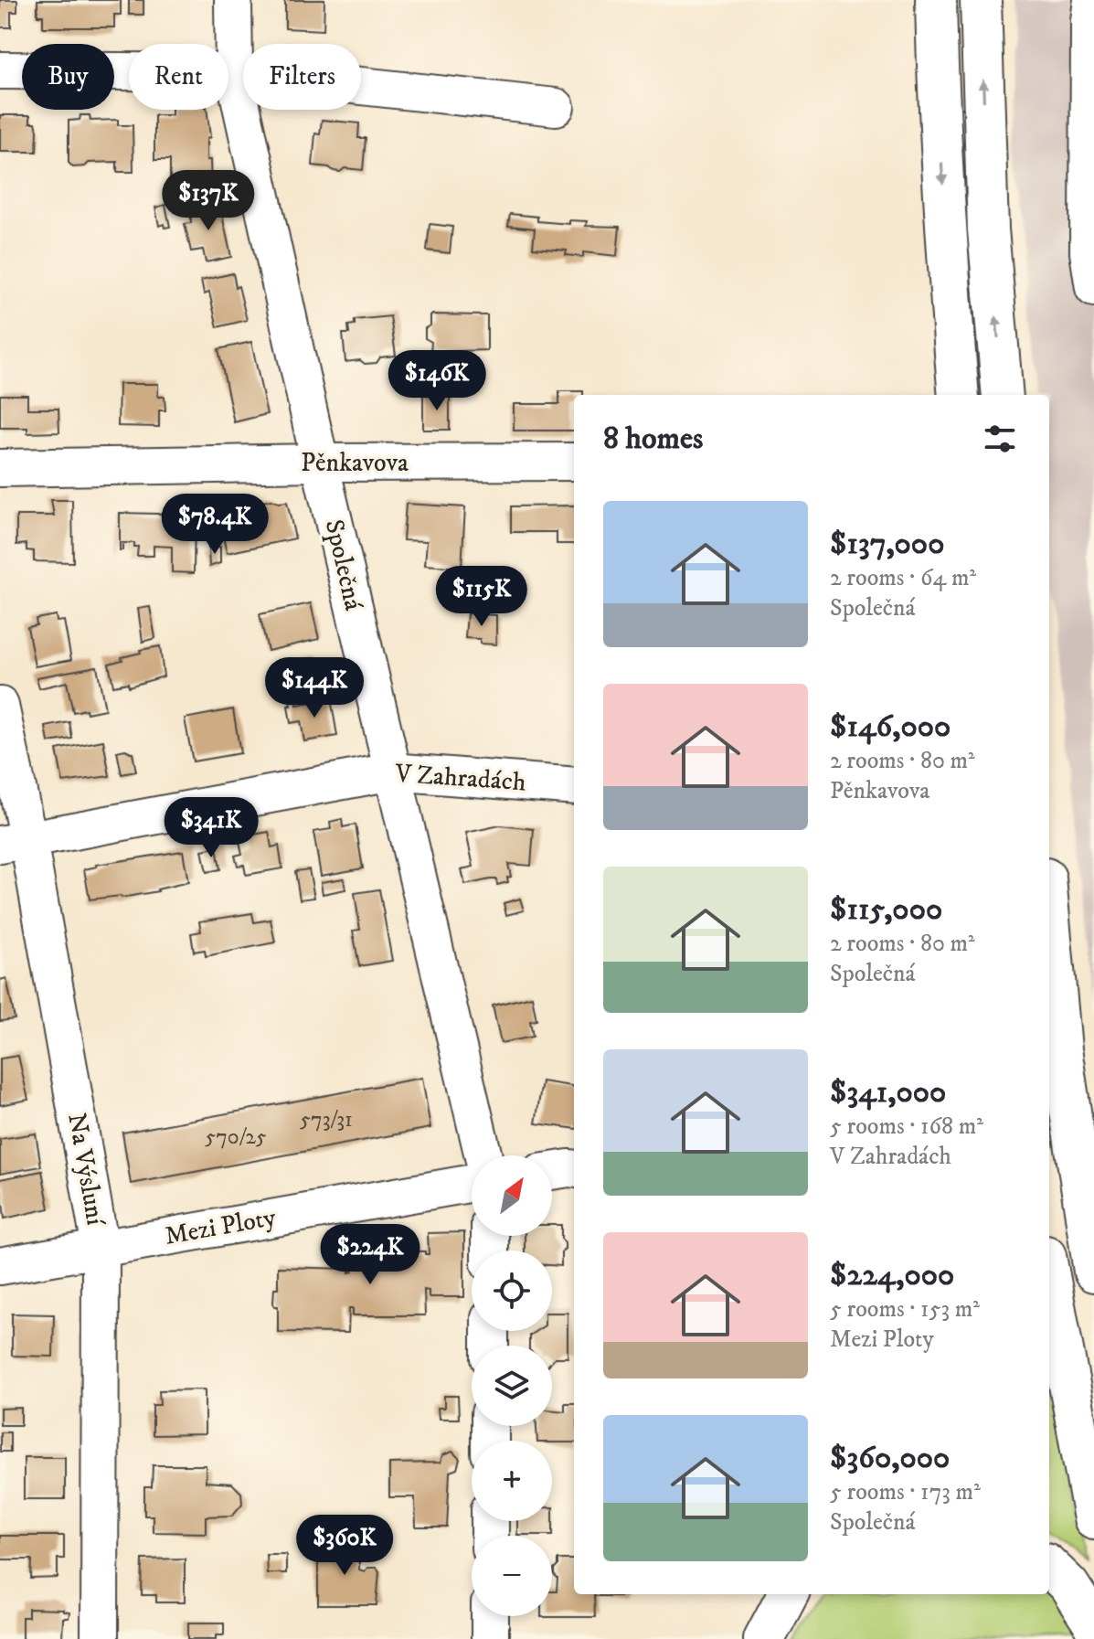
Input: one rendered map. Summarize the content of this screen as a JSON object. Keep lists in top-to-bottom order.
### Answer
{
  "streets": {
    "street": [
      "Pěnkavova",
      "Společná",
      "V Zahradách",
      "Na Výsluní",
      "Mezi Ploty"
    ]
  },
  "crossings": [
    ["Pěnkavova", "Společná"],
    ["Společná", "V Zahradách"],
    ["V Zahradách", "Na Výsluní"],
    ["Na Výsluní", "Mezi Ploty"]
  ],
  "house_numbers": ["573/31", "570/25"],
  "north": "top right",
  "page": {
    "chip": ["Buy", "Rent", "Filters"],
    "price": [
      "$137K",
      "$146K",
      "$78.4K",
      "$115K",
      "$144K",
      "$341K",
      "$224K",
      "$360K"
    ],
    "heading": "8 homes",
    "list": [
      {
        "name": "$137,000",
        "note": "2 rooms · 64 m² · Společná"
      },
      {
        "name": "$146,000",
        "note": "2 rooms · 80 m² · Pěnkavova"
      },
      {
        "name": "$115,000",
        "note": "2 rooms · 80 m² · Společná"
      },
      {
        "name": "$341,000",
        "note": "5 rooms · 168 m² · V Zahradách"
      },
      {
        "name": "$224,000",
        "note": "5 rooms · 153 m² · Mezi Ploty"
      },
      {
        "name": "$360,000",
        "note": "5 rooms · 173 m² · Společná"
      }
    ],
    "map_buttons": ["+", "−"]
  }
}
